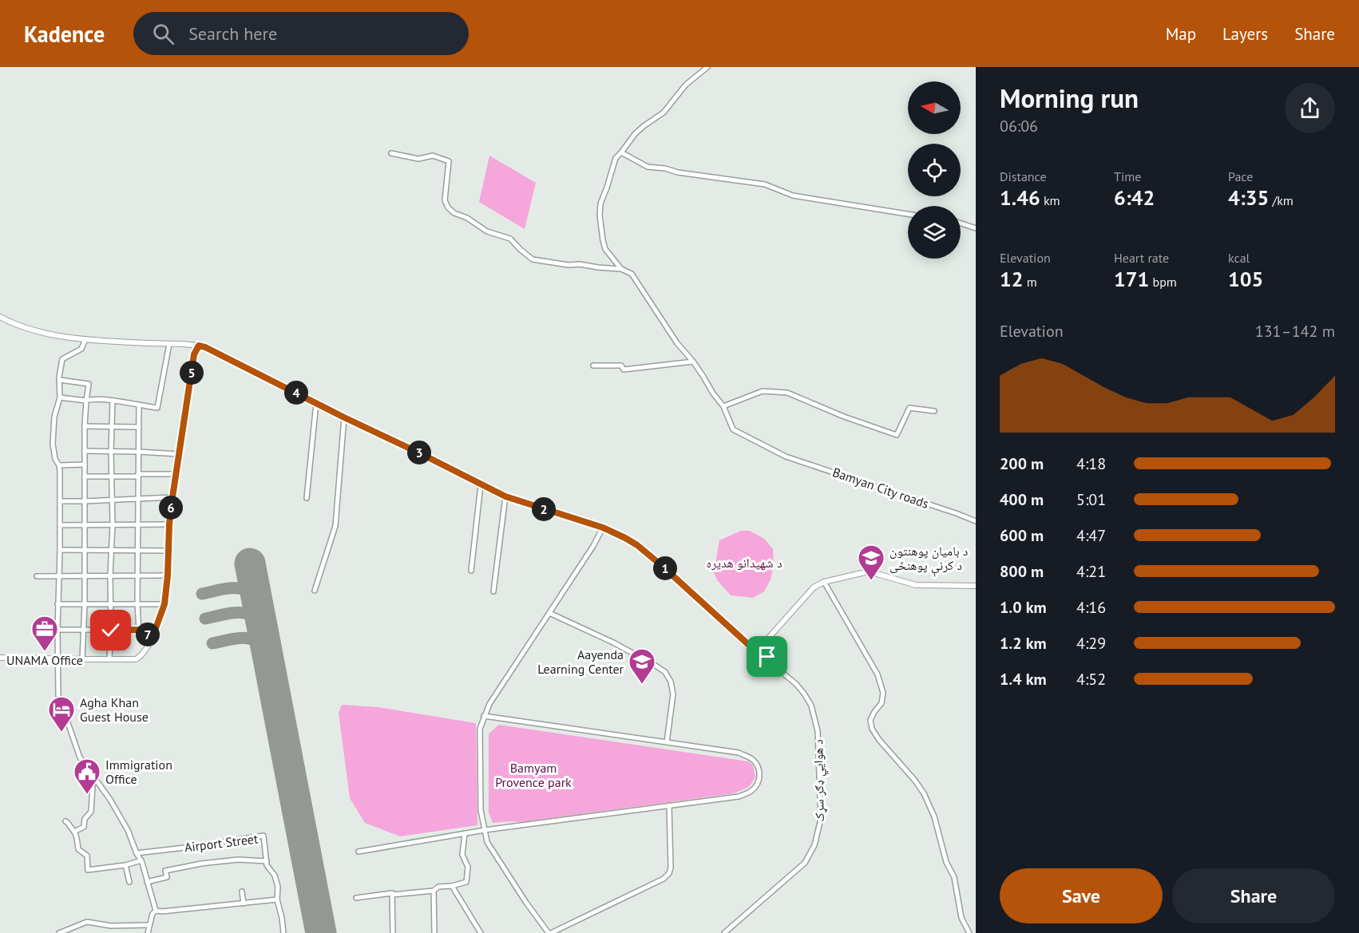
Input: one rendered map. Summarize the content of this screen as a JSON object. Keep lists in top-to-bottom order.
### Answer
{
  "streets": {
    "street": ["Bamyan City roads", "د هوايي ډګر سړک", "Airport Street"]
  },
  "parks": ["د شهیدانو هدیره", "Bamyam Provence park"],
  "places": {
    "school or university": ["د بامیان پوهنتون د کرنې پوهنځی", "Aayenda Learning Center"],
    "office": ["UNAMA Office"],
    "hotel": ["Agha Khan Guest House"],
    "public building": ["Immigration Office"]
  },
  "north": "left",
  "page": {
    "header": "Kadence",
    "search": "Search here",
    "nav": ["Map", "Layers", "Share"],
    "heading": ["Morning run", "06:06"],
    "stats": [
      ["Distance", "1.46 km"],
      ["Time", "6:42"],
      ["Pace", "4:35 /km"],
      ["Elevation", "12 m"],
      ["Heart rate", "171 bpm"],
      ["kcal", "105"]
    ],
    "chart": ["Elevation", "131–142 m"],
    "pins": [
      "5",
      "4",
      "3",
      "6",
      "2",
      "1",
      "7"
    ],
    "list": [
      {
        "name": "200 m",
        "note": "4:18"
      },
      {
        "name": "400 m",
        "note": "5:01"
      },
      {
        "name": "600 m",
        "note": "4:47"
      },
      {
        "name": "800 m",
        "note": "4:21"
      },
      {
        "name": "1.0 km",
        "note": "4:16"
      },
      {
        "name": "1.2 km",
        "note": "4:29"
      },
      {
        "name": "1.4 km",
        "note": "4:52"
      }
    ],
    "buttons": ["Save", "Share"]
  }
}
